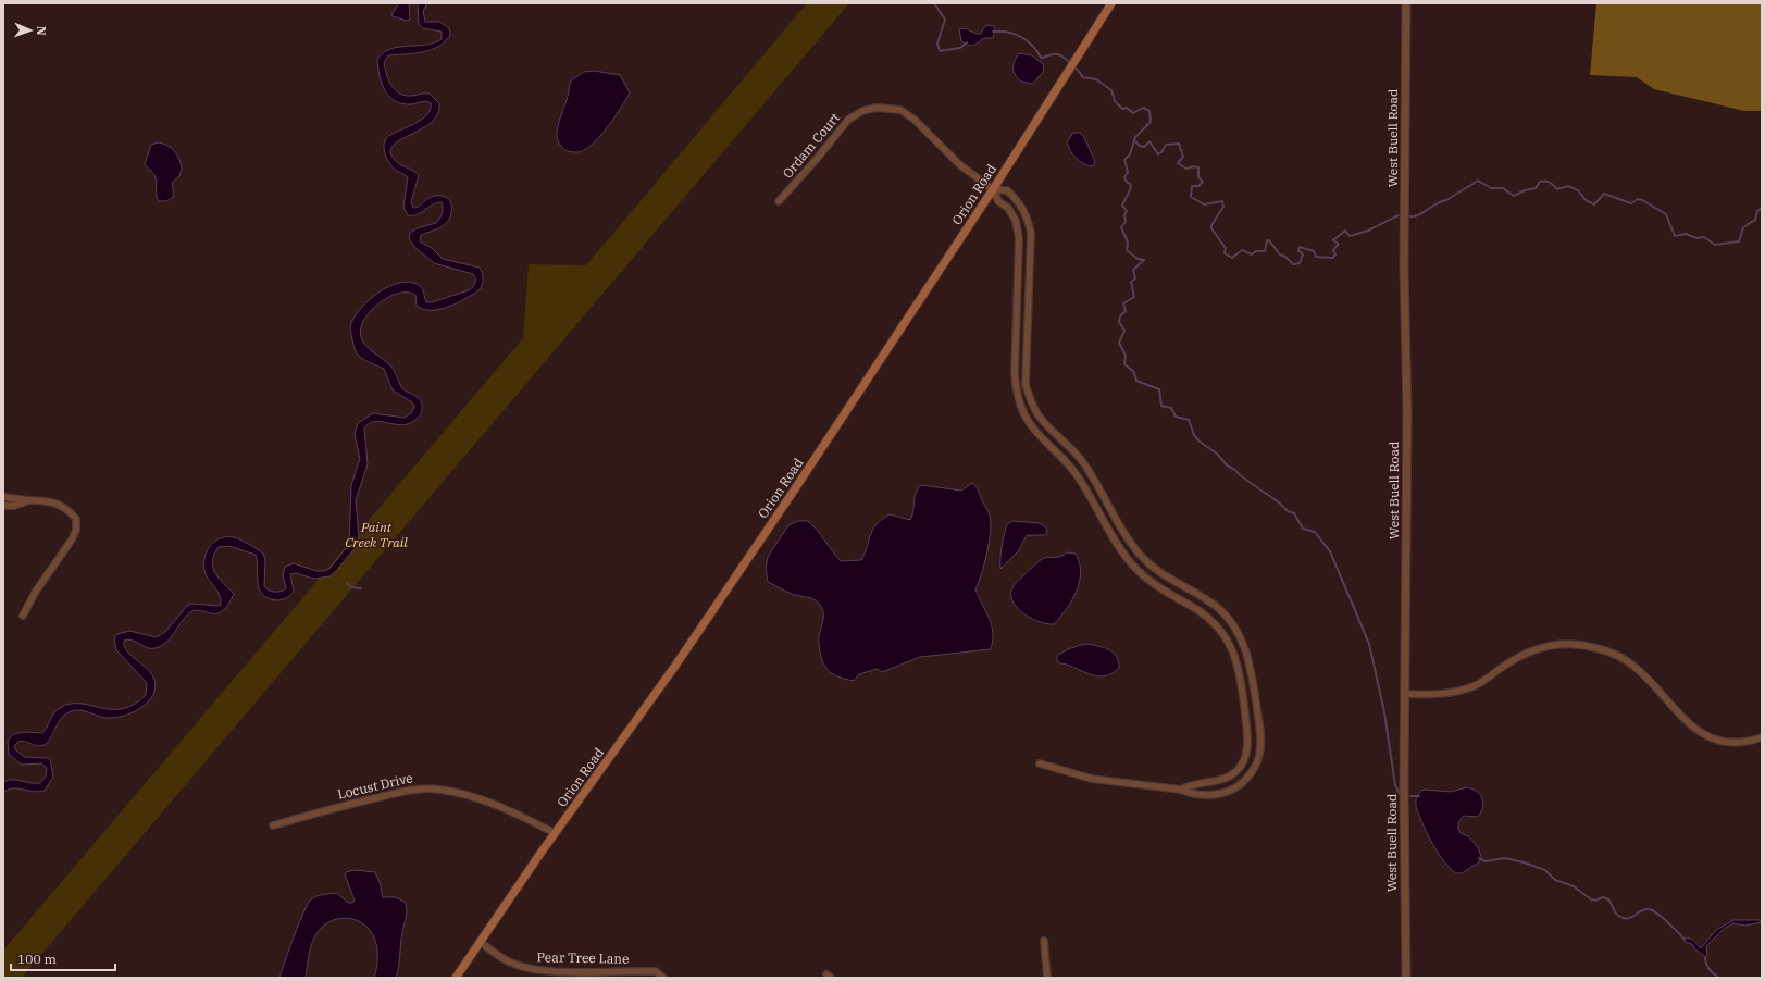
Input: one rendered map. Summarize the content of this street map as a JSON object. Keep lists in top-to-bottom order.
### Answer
{
  "streets": {
    "main road": ["Orion Road"],
    "street": [
      "West Buell Road",
      "Ordam Court",
      "Locust Drive",
      "Pear Tree Lane"
    ]
  },
  "crossings": [
    ["Ordam Court", "Orion Road"],
    ["Orion Road", "Locust Drive"],
    ["Orion Road", "Pear Tree Lane"]
  ],
  "parks": ["Paint Creek Trail"],
  "scale_bar": "100 m",
  "north": "right"
}
